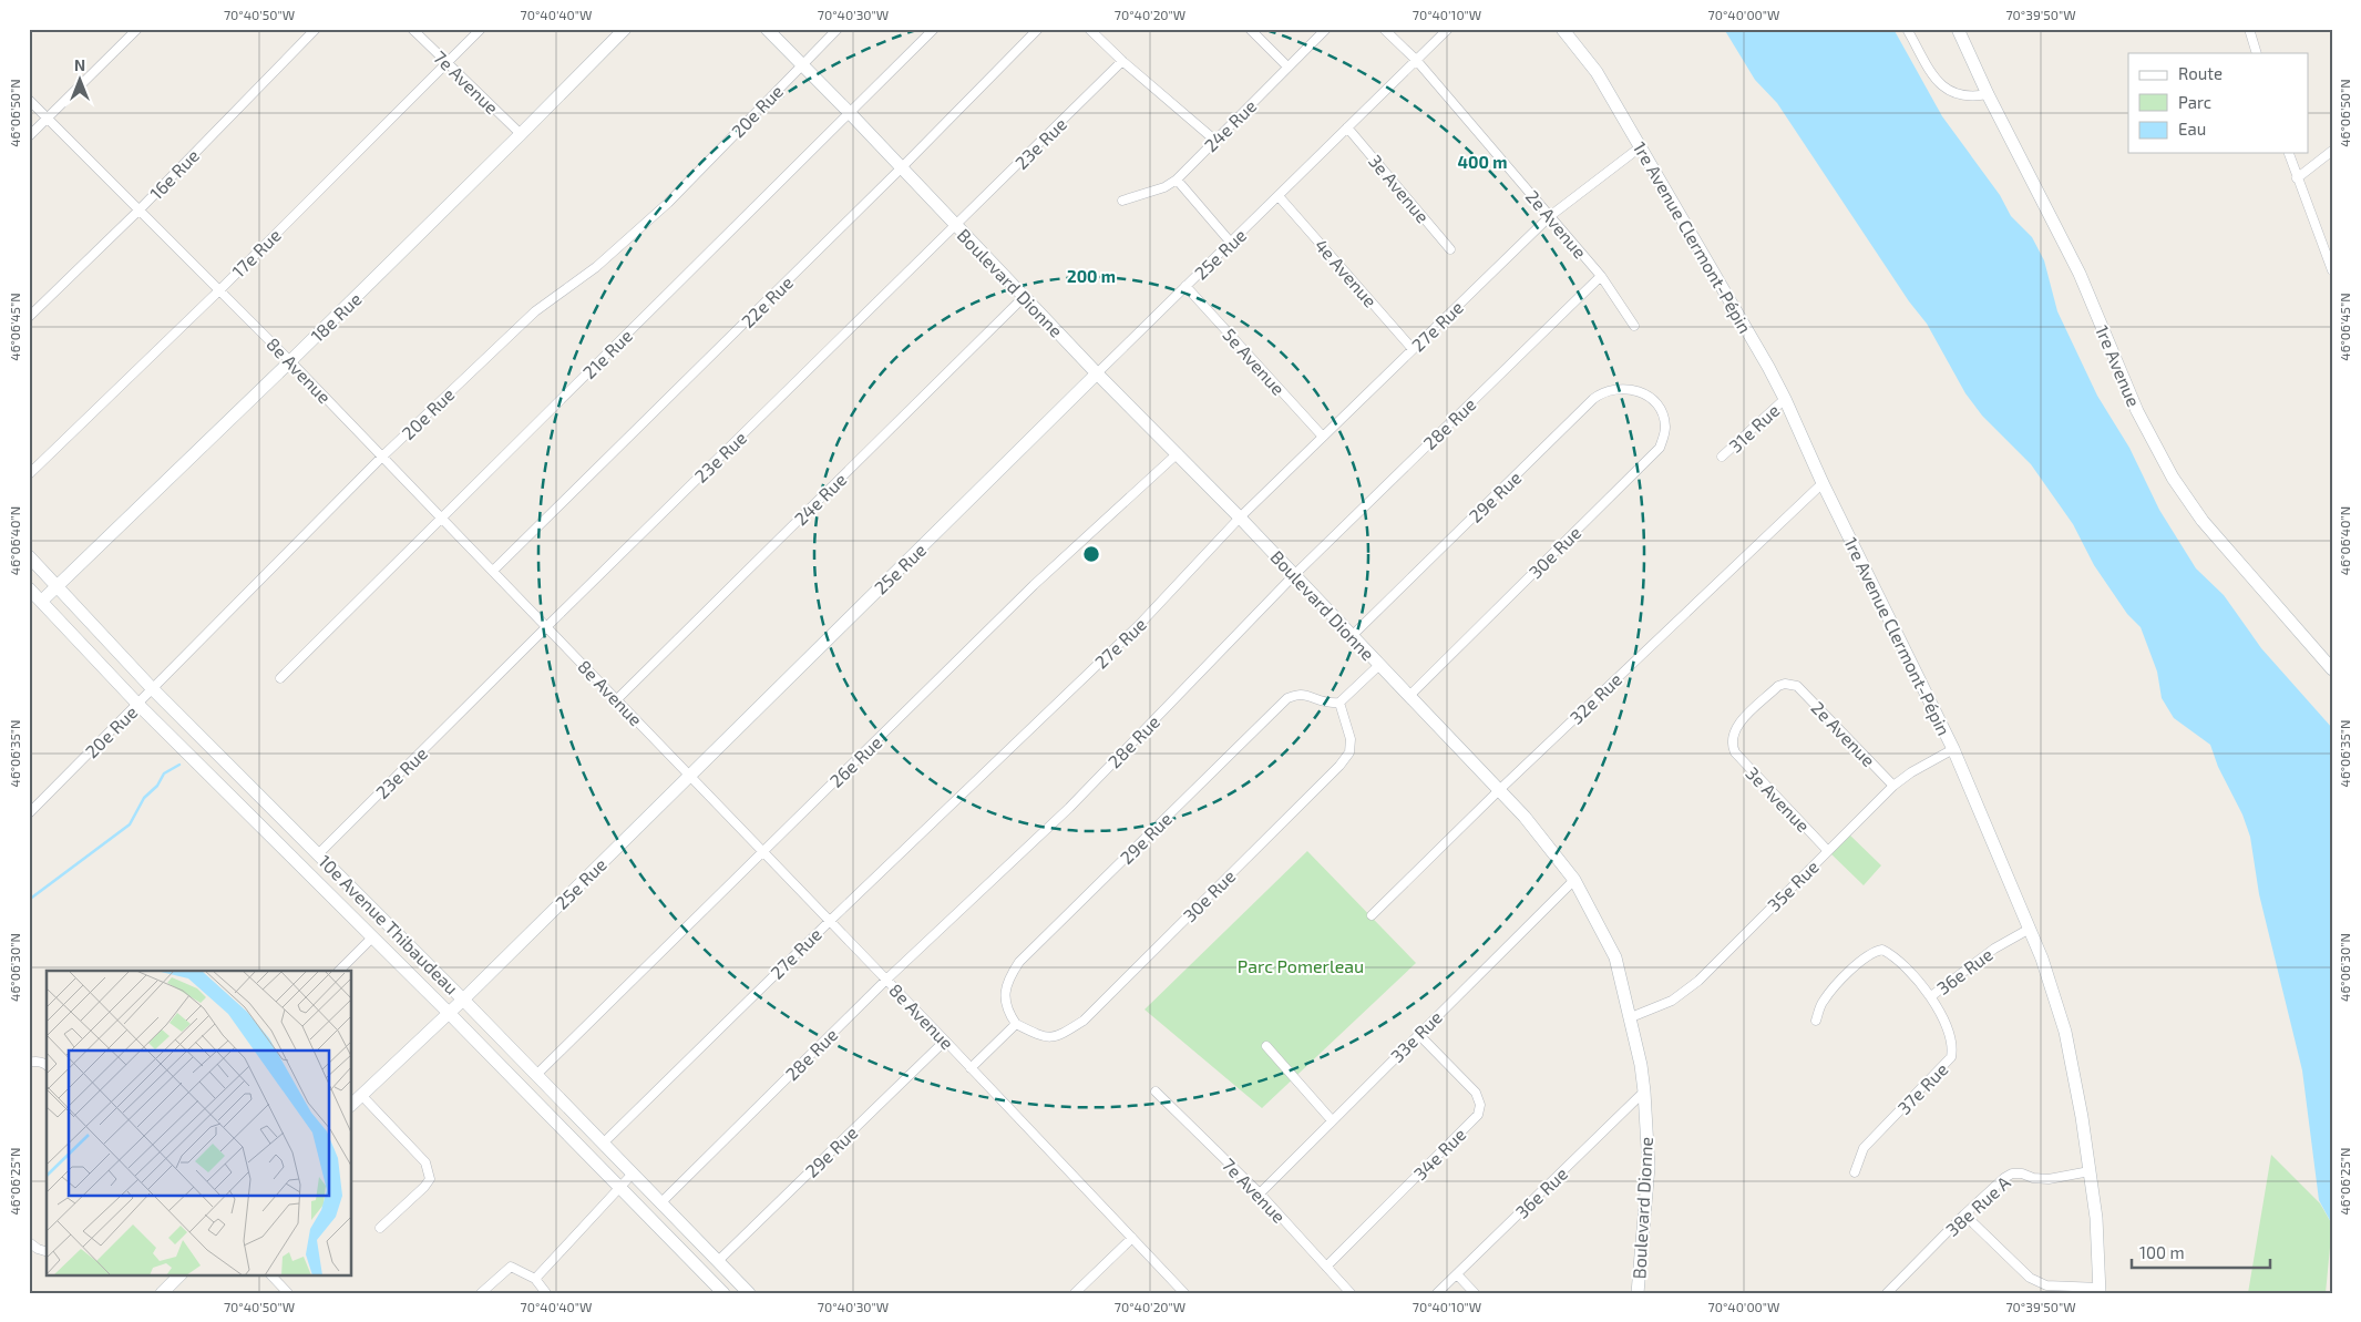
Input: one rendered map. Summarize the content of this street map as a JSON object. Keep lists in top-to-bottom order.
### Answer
{
  "streets": {
    "street": [
      "7e Avenue",
      "20e Rue",
      "24e Rue",
      "23e Rue",
      "16e Rue",
      "3e Avenue",
      "2e Avenue",
      "1re Avenue Clermont-Pépin",
      "17e Rue",
      "25e Rue",
      "4e Avenue",
      "Boulevard Dionne",
      "22e Rue",
      "18e Rue",
      "27e Rue",
      "21e Rue",
      "5e Avenue",
      "1re Avenue",
      "8e Avenue",
      "28e Rue",
      "31e Rue",
      "29e Rue",
      "30e Rue",
      "32e Rue",
      "26e Rue",
      "35e Rue",
      "10e Avenue Thibaudeau",
      "36e Rue",
      "33e Rue",
      "37e Rue",
      "34e Rue",
      "38e Rue A"
    ]
  },
  "crossings": [
    ["7e Avenue", "17e Rue"],
    ["7e Avenue", "18e Rue"],
    ["7e Avenue", "33e Rue"],
    ["7e Avenue", "34e Rue"],
    ["20e Rue", "Boulevard Dionne"],
    ["20e Rue", "8e Avenue"],
    ["20e Rue", "10e Avenue Thibaudeau"],
    ["24e Rue", "Boulevard Dionne"],
    ["24e Rue", "8e Avenue"],
    ["23e Rue", "Boulevard Dionne"],
    ["23e Rue", "8e Avenue"],
    ["23e Rue", "10e Avenue Thibaudeau"],
    ["16e Rue", "8e Avenue"],
    ["3e Avenue", "2e Avenue"],
    ["3e Avenue", "25e Rue"],
    ["3e Avenue", "35e Rue"],
    ["2e Avenue", "25e Rue"],
    ["2e Avenue", "27e Rue"],
    ["2e Avenue", "28e Rue"],
    ["2e Avenue", "35e Rue"],
    ["1re Avenue Clermont-Pépin", "27e Rue"],
    ["1re Avenue Clermont-Pépin", "31e Rue"],
    ["1re Avenue Clermont-Pépin", "32e Rue"],
    ["1re Avenue Clermont-Pépin", "35e Rue"],
    ["1re Avenue Clermont-Pépin", "36e Rue"],
    ["1re Avenue Clermont-Pépin", "38e Rue A"],
    ["17e Rue", "8e Avenue"],
    ["25e Rue", "4e Avenue"],
    ["25e Rue", "Boulevard Dionne"],
    ["25e Rue", "5e Avenue"],
    ["25e Rue", "8e Avenue"],
    ["25e Rue", "10e Avenue Thibaudeau"],
    ["4e Avenue", "27e Rue"],
    ["Boulevard Dionne", "22e Rue"],
    ["Boulevard Dionne", "27e Rue"],
    ["Boulevard Dionne", "21e Rue"],
    ["Boulevard Dionne", "28e Rue"],
    ["Boulevard Dionne", "29e Rue"],
    ["Boulevard Dionne", "30e Rue"],
    ["Boulevard Dionne", "32e Rue"],
    ["Boulevard Dionne", "26e Rue"],
    ["Boulevard Dionne", "35e Rue"],
    ["Boulevard Dionne", "36e Rue"],
    ["Boulevard Dionne", "33e Rue"],
    ["22e Rue", "8e Avenue"],
    ["18e Rue", "8e Avenue"],
    ["18e Rue", "10e Avenue Thibaudeau"],
    ["27e Rue", "5e Avenue"],
    ["27e Rue", "8e Avenue"],
    ["27e Rue", "10e Avenue Thibaudeau"],
    ["21e Rue", "8e Avenue"],
    ["8e Avenue", "28e Rue"],
    ["8e Avenue", "29e Rue"],
    ["8e Avenue", "26e Rue"],
    ["28e Rue", "10e Avenue Thibaudeau"],
    ["29e Rue", "30e Rue"],
    ["29e Rue", "10e Avenue Thibaudeau"],
    ["26e Rue", "10e Avenue Thibaudeau"],
    ["36e Rue", "37e Rue"],
    ["33e Rue", "34e Rue"]
  ],
  "parks": ["Parc Pomerleau"],
  "legend": ["Route", "Parc", "Eau"],
  "scale_bar": "100 m",
  "north": "top",
  "coordinates": [
    "70°40'50\"W",
    "70°40'40\"W",
    "70°40'30\"W",
    "70°40'20\"W",
    "70°40'10\"W",
    "70°40'00\"W",
    "70°39'50\"W",
    "46°06'50\"N",
    "46°06'45\"N",
    "46°06'40\"N",
    "46°06'35\"N",
    "46°06'30\"N",
    "46°06'25\"N"
  ],
  "rings": ["400 m", "200 m"]
}
